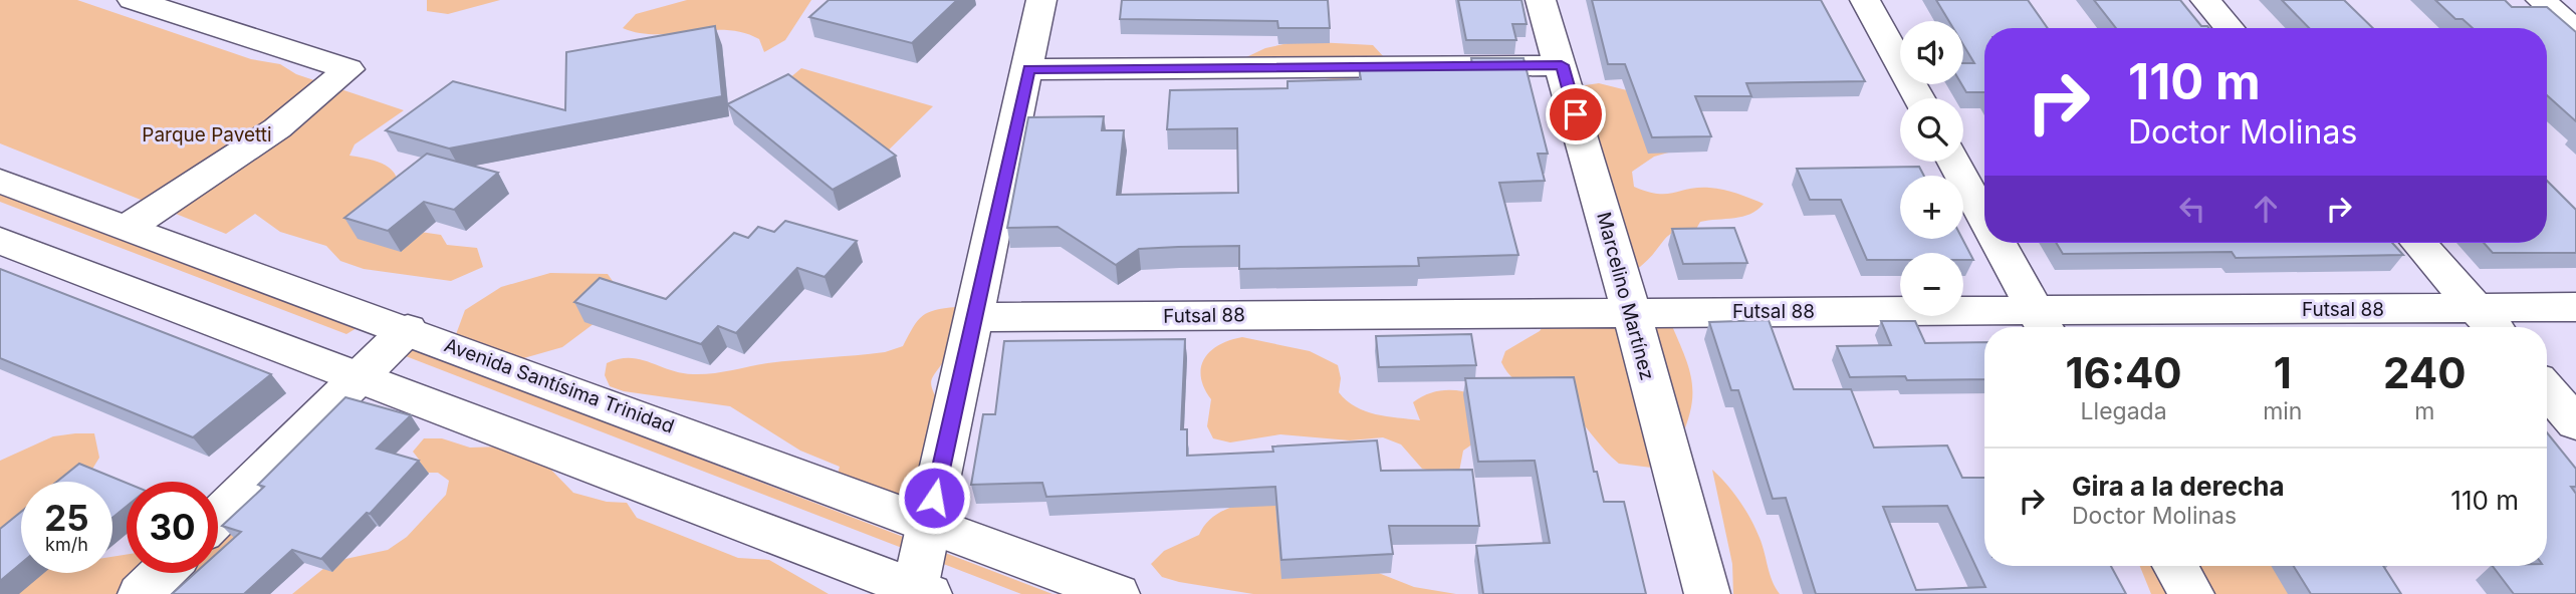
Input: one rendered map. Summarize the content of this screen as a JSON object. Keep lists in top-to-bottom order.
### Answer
{
  "streets": {
    "street": ["Marcelino Martínez", "Futsal 88", "Avenida Santísima Trinidad"]
  },
  "crossings": [
    ["Marcelino Martínez", "Futsal 88"]
  ],
  "parks": ["Parque Pavetti"],
  "page": {
    "map_buttons": ["+", "−"],
    "turn": ["110 m", "Doctor Molinas"],
    "eta": [
      "16:40",
      "Llegada",
      "1",
      "min",
      "240",
      "m"
    ],
    "list": [
      {
        "name": "Gira a la derecha",
        "note": "Doctor Molinas",
        "value": "110 m"
      }
    ],
    "speed": "25 km/h",
    "limit": "30"
  }
}
